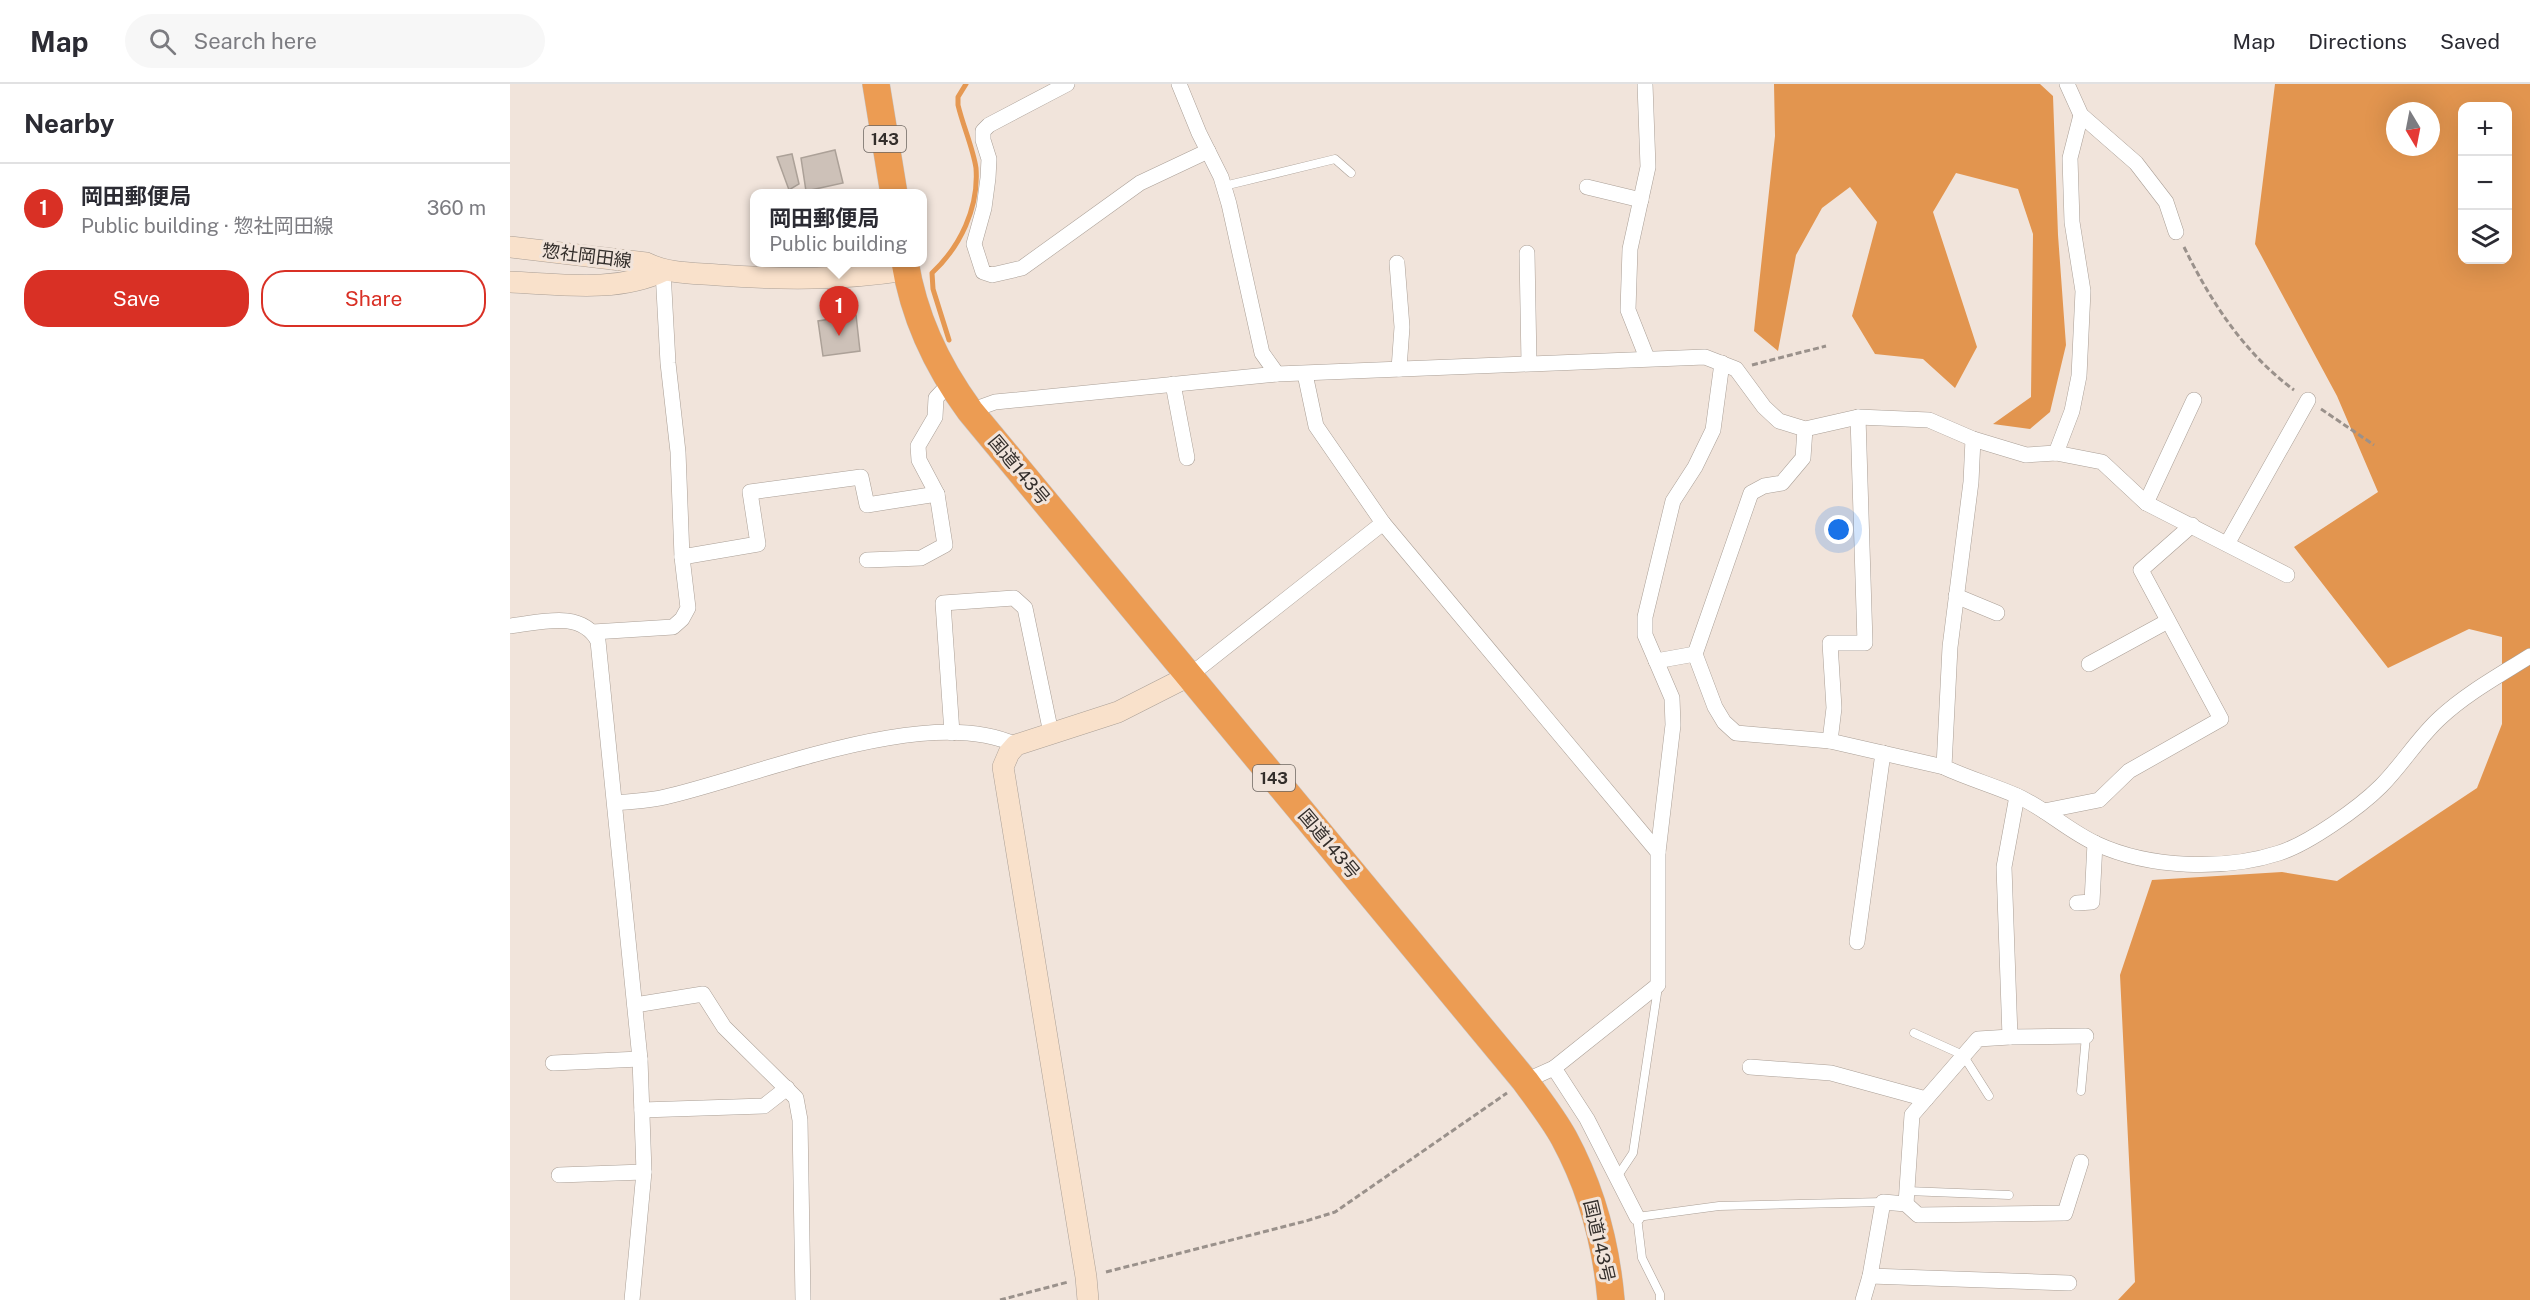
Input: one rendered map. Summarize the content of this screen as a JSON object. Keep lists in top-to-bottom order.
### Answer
{
  "streets": {
    "highway": ["143", "国道143号"],
    "street": ["惣社岡田線"]
  },
  "north": "bottom",
  "page": {
    "header": "Map",
    "search": "Search here",
    "nav": ["Map", "Directions", "Saved"],
    "heading": "Nearby",
    "map_buttons": ["+", "−"],
    "list": [
      {
        "mark": "1",
        "name": "岡田郵便局",
        "note": "Public building · 惣社岡田線",
        "value": "360 m"
      }
    ],
    "popup": ["岡田郵便局", "Public building"],
    "buttons": ["Save", "Share"],
    "pins": "1"
  }
}
